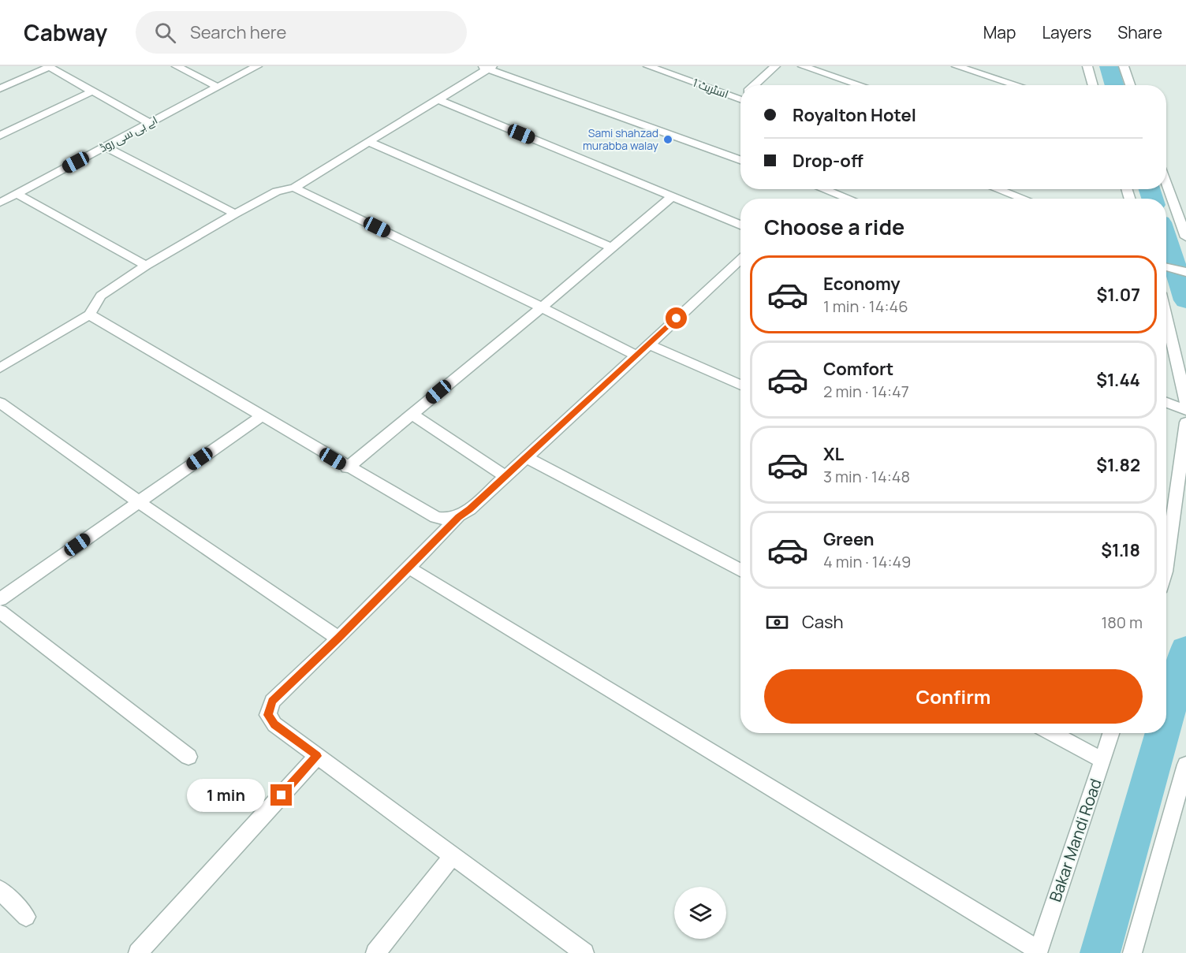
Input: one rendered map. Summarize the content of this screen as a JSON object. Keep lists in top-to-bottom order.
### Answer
{
  "streets": {
    "street": ["اسٹریٹ 1", "اے بی سی روڈ", "Bakar Mandi Road"]
  },
  "places": ["Sami shahzad murabba walay"],
  "page": {
    "header": "Cabway",
    "search": "Search here",
    "nav": ["Map", "Layers", "Share"],
    "banner": ["Royalton Hotel", "Drop-off"],
    "heading": "Choose a ride",
    "list": [
      {
        "name": "Economy",
        "note": "1 min · 14:46",
        "value": "$1.07"
      },
      {
        "name": "Comfort",
        "note": "2 min · 14:47",
        "value": "$1.44"
      },
      {
        "name": "XL",
        "note": "3 min · 14:48",
        "value": "$1.82"
      },
      {
        "name": "Green",
        "note": "4 min · 14:49",
        "value": "$1.18"
      }
    ],
    "pay": ["Cash", "180 m"],
    "buttons": "Confirm",
    "bubble": "1 min"
  }
}
